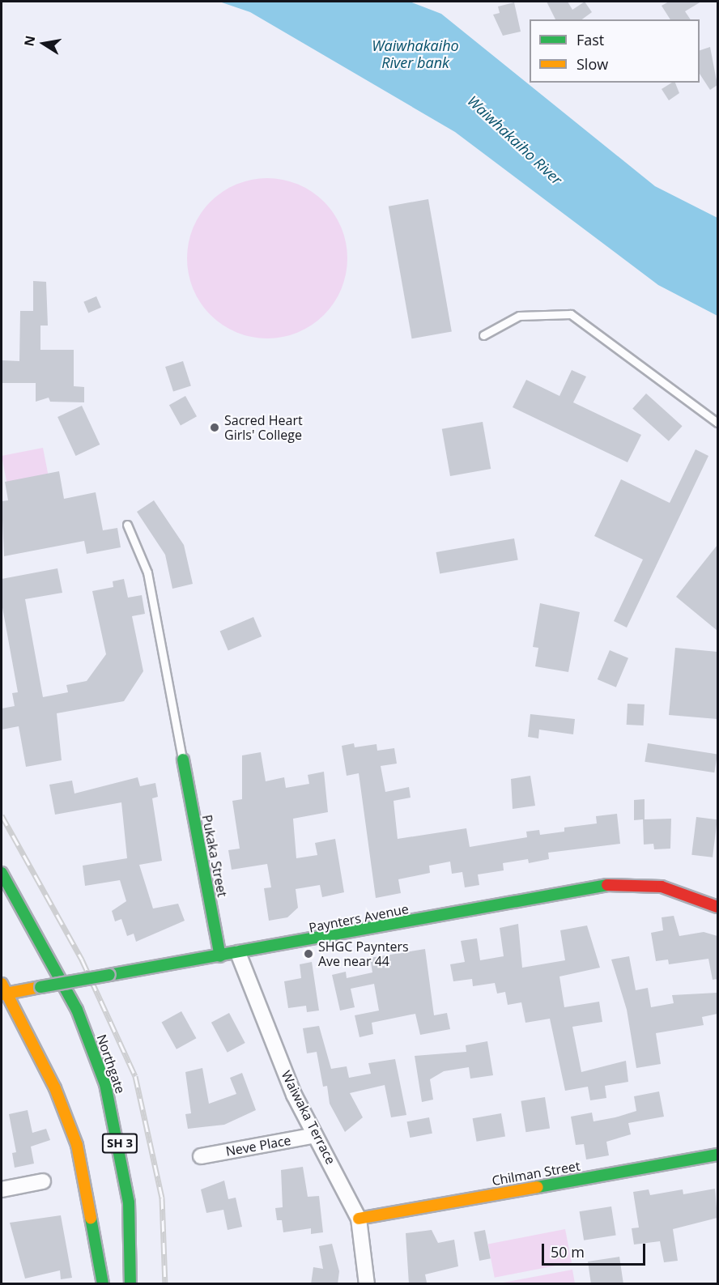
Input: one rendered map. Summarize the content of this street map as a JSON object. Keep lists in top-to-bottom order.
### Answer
{
  "streets": {
    "main road": [
      "Pukaka Street",
      "Paynters Avenue",
      "Northgate",
      "SH 3",
      "Chilman Street"
    ],
    "street": ["Waiwaka Terrace", "Neve Place"]
  },
  "crossings": [
    ["Pukaka Street", "Paynters Avenue"],
    ["Paynters Avenue", "Waiwaka Terrace"],
    ["Waiwaka Terrace", "Neve Place"],
    ["Waiwaka Terrace", "Chilman Street"]
  ],
  "water": ["Waiwhakaiho River bank", "Waiwhakaiho River"],
  "places": ["Sacred Heart Girls' College", "SHGC Paynters Ave near 44"],
  "legend": ["Fast", "Slow"],
  "scale_bar": "50 m",
  "north": "left"
}
